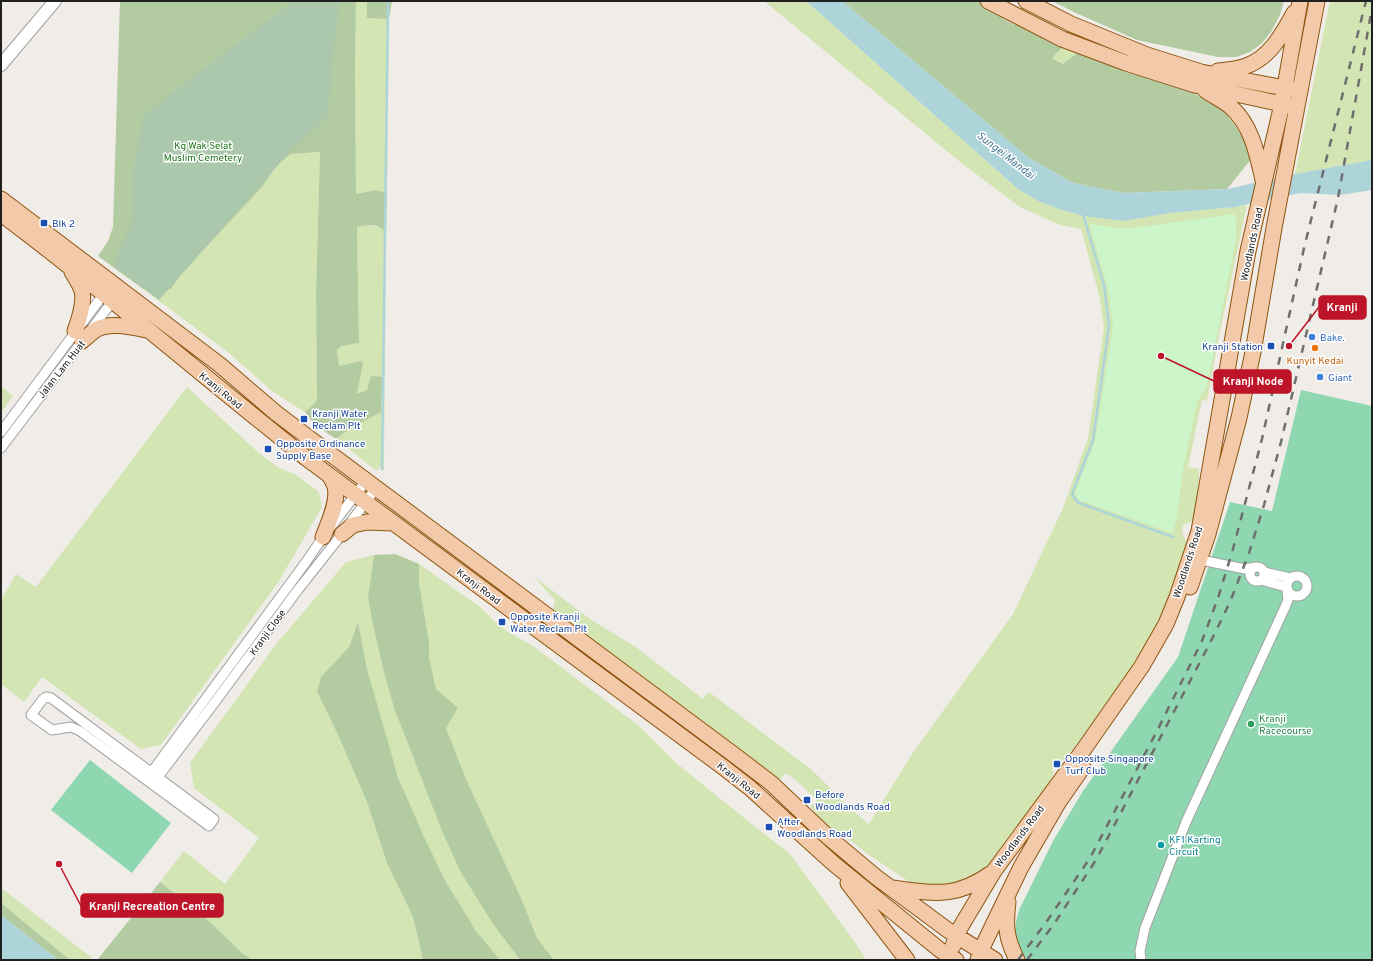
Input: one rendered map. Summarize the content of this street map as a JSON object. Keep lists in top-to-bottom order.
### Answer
{
  "streets": {
    "main road": ["Woodlands Road", "Kranji Road"],
    "street": ["Jalan Lam Huat", "Kranji Close"]
  },
  "crossings": [
    ["Woodlands Road", "Kranji Road"],
    ["Jalan Lam Huat", "Kranji Road"],
    ["Kranji Road", "Kranji Close"]
  ],
  "water": ["Sungei Mandai"],
  "parks": ["Kg Wak Selat Muslim Cemetery"],
  "places": {
    "transit": [
      "Blk 2",
      "Kranji Station",
      "Kranji Water Reclam Plt",
      "Opposite Ordinance Supply Base",
      "Opposite Kranji Water Reclam Plt",
      "Opposite Singapore Turf Club",
      "Before Woodlands Road",
      "After Woodlands Road"
    ],
    "other": [
      "Bake.",
      "Kranji",
      "Kunyit Kedai",
      "Kranji Node",
      "Giant",
      "Kranji Racecourse",
      "KF1 Karting Circuit",
      "Kranji Recreation Centre"
    ]
  }
}
